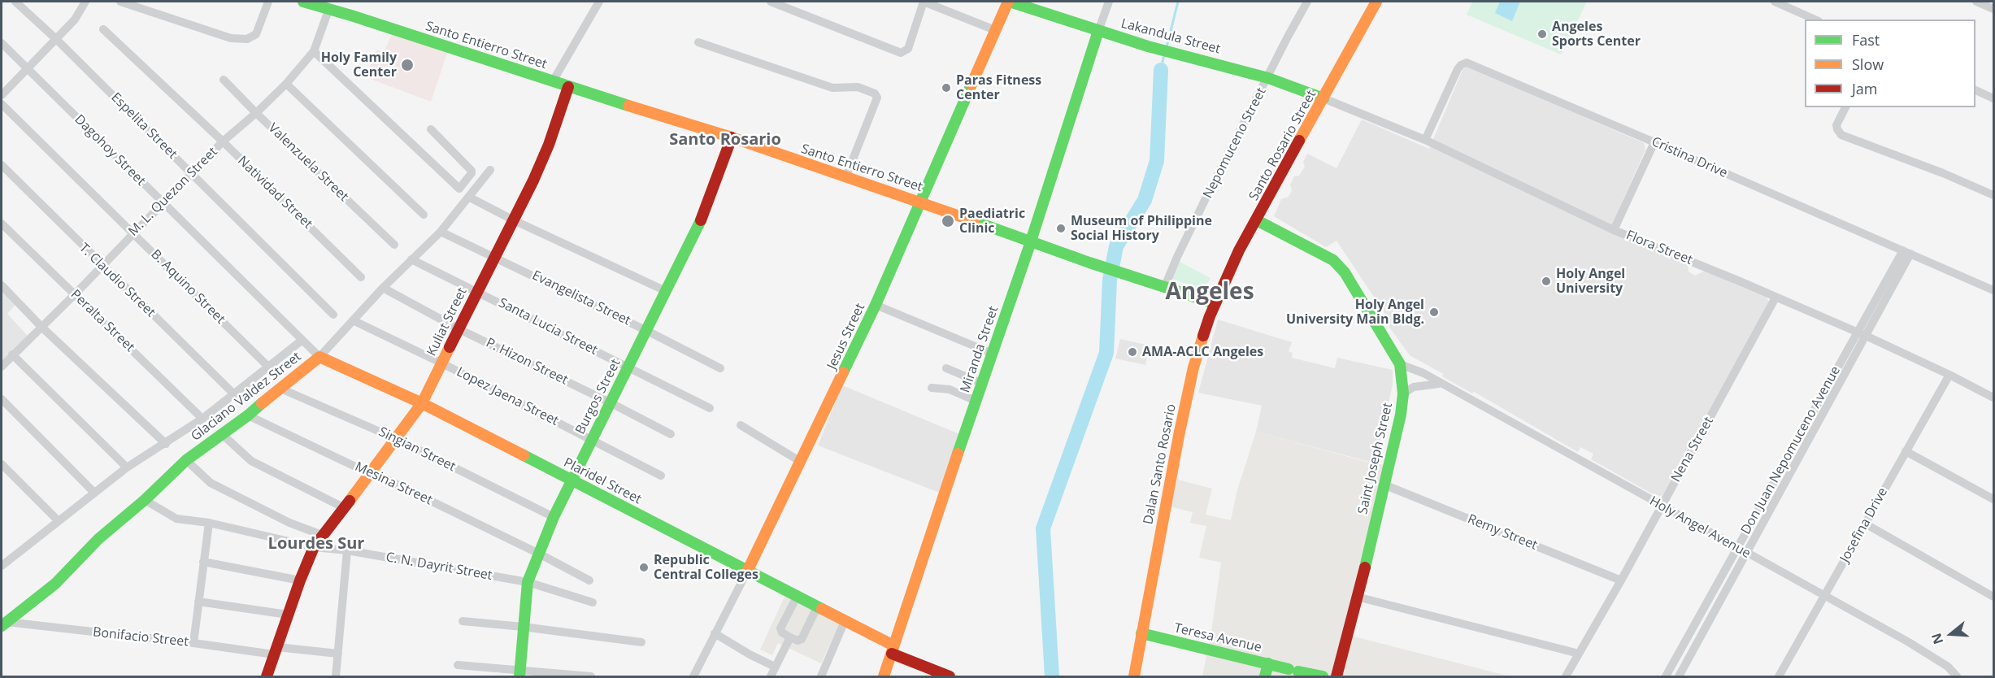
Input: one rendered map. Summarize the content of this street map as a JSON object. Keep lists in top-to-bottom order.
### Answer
{
  "streets": {
    "street": [
      "Lakandula Street",
      "Santo Entierro Street",
      "Espelita Street",
      "Nepomuceno Street",
      "Santo Rosario Street",
      "Dagohoy Street",
      "Cristina Drive",
      "Valenzuela Street",
      "M. L. Quezon Street",
      "Natividad Street",
      "Flora Street",
      "T. Claudio Street",
      "B. Aquino Street",
      "Evangelista Street",
      "Peralta Street",
      "Kuliat Street",
      "Santa Lucia Street",
      "Jesus Street",
      "Miranda Street",
      "P. Hizon Street",
      "Glaciano Valdez Street",
      "Lopez Jaena Street",
      "Burgos Street",
      "Singian Street",
      "Nena Street",
      "Don Juan Nepomuceno Avenue",
      "Saint Joseph Street",
      "Dalan Santo Rosario",
      "Plaridel Street",
      "Mesina Street",
      "Josefina Drive",
      "Holy Angel Avenue",
      "Remy Street",
      "C. N. Dayrit Street",
      "Bonifacio Street",
      "Teresa Avenue"
    ]
  },
  "crossings": [
    ["Lakandula Street", "Nepomuceno Street"],
    ["Lakandula Street", "Santo Rosario Street"],
    ["Lakandula Street", "Flora Street"],
    ["Lakandula Street", "Jesus Street"],
    ["Lakandula Street", "Miranda Street"],
    ["Santo Entierro Street", "Nepomuceno Street"],
    ["Santo Entierro Street", "Santo Rosario Street"],
    ["Santo Entierro Street", "M. L. Quezon Street"],
    ["Santo Entierro Street", "Kuliat Street"],
    ["Santo Entierro Street", "Jesus Street"],
    ["Santo Entierro Street", "Miranda Street"],
    ["Santo Entierro Street", "Burgos Street"],
    ["Santo Entierro Street", "Dalan Santo Rosario"],
    ["Espelita Street", "M. L. Quezon Street"],
    ["Santo Rosario Street", "Flora Street"],
    ["Santo Rosario Street", "Saint Joseph Street"],
    ["Santo Rosario Street", "Dalan Santo Rosario"],
    ["Dagohoy Street", "M. L. Quezon Street"],
    ["Dagohoy Street", "Plaridel Street"],
    ["Cristina Drive", "Flora Street"],
    ["Cristina Drive", "Don Juan Nepomuceno Avenue"],
    ["Valenzuela Street", "M. L. Quezon Street"],
    ["M. L. Quezon Street", "Natividad Street"],
    ["M. L. Quezon Street", "T. Claudio Street"],
    ["M. L. Quezon Street", "B. Aquino Street"],
    ["M. L. Quezon Street", "Peralta Street"],
    ["Flora Street", "Nena Street"],
    ["Flora Street", "Don Juan Nepomuceno Avenue"],
    ["Flora Street", "Josefina Drive"],
    ["Evangelista Street", "Kuliat Street"],
    ["Evangelista Street", "Glaciano Valdez Street"],
    ["Evangelista Street", "Burgos Street"],
    ["Kuliat Street", "Santa Lucia Street"],
    ["Kuliat Street", "P. Hizon Street"],
    ["Kuliat Street", "Lopez Jaena Street"],
    ["Kuliat Street", "Singian Street"],
    ["Kuliat Street", "Plaridel Street"],
    ["Kuliat Street", "Mesina Street"],
    ["Kuliat Street", "C. N. Dayrit Street"],
    ["Kuliat Street", "Bonifacio Street"],
    ["Santa Lucia Street", "Glaciano Valdez Street"],
    ["Santa Lucia Street", "Burgos Street"],
    ["Jesus Street", "Plaridel Street"],
    ["Miranda Street", "Plaridel Street"],
    ["P. Hizon Street", "Glaciano Valdez Street"],
    ["P. Hizon Street", "Burgos Street"],
    ["Glaciano Valdez Street", "Lopez Jaena Street"],
    ["Glaciano Valdez Street", "Singian Street"],
    ["Glaciano Valdez Street", "Plaridel Street"],
    ["Glaciano Valdez Street", "Mesina Street"],
    ["Glaciano Valdez Street", "C. N. Dayrit Street"],
    ["Glaciano Valdez Street", "Bonifacio Street"],
    ["Lopez Jaena Street", "Burgos Street"],
    ["Burgos Street", "Singian Street"],
    ["Burgos Street", "Plaridel Street"],
    ["Burgos Street", "Mesina Street"],
    ["Burgos Street", "C. N. Dayrit Street"],
    ["Nena Street", "Holy Angel Avenue"],
    ["Nena Street", "Remy Street"],
    ["Don Juan Nepomuceno Avenue", "Holy Angel Avenue"],
    ["Saint Joseph Street", "Holy Angel Avenue"],
    ["Saint Joseph Street", "Remy Street"],
    ["Dalan Santo Rosario", "Teresa Avenue"],
    ["Josefina Drive", "Holy Angel Avenue"]
  ],
  "districts": ["Santo Rosario", "Angeles", "Lourdes Sur"],
  "places": [
    "Angeles Sports Center",
    "Holy Family Center",
    "Paras Fitness Center",
    "Paediatric Clinic",
    "Museum of Philippine Social History",
    "Holy Angel University",
    "Holy Angel University Main Bldg.",
    "AMA-ACLC Angeles",
    "Republic Central Colleges"
  ],
  "legend": ["Fast", "Slow", "Jam"],
  "north": "left"
}
